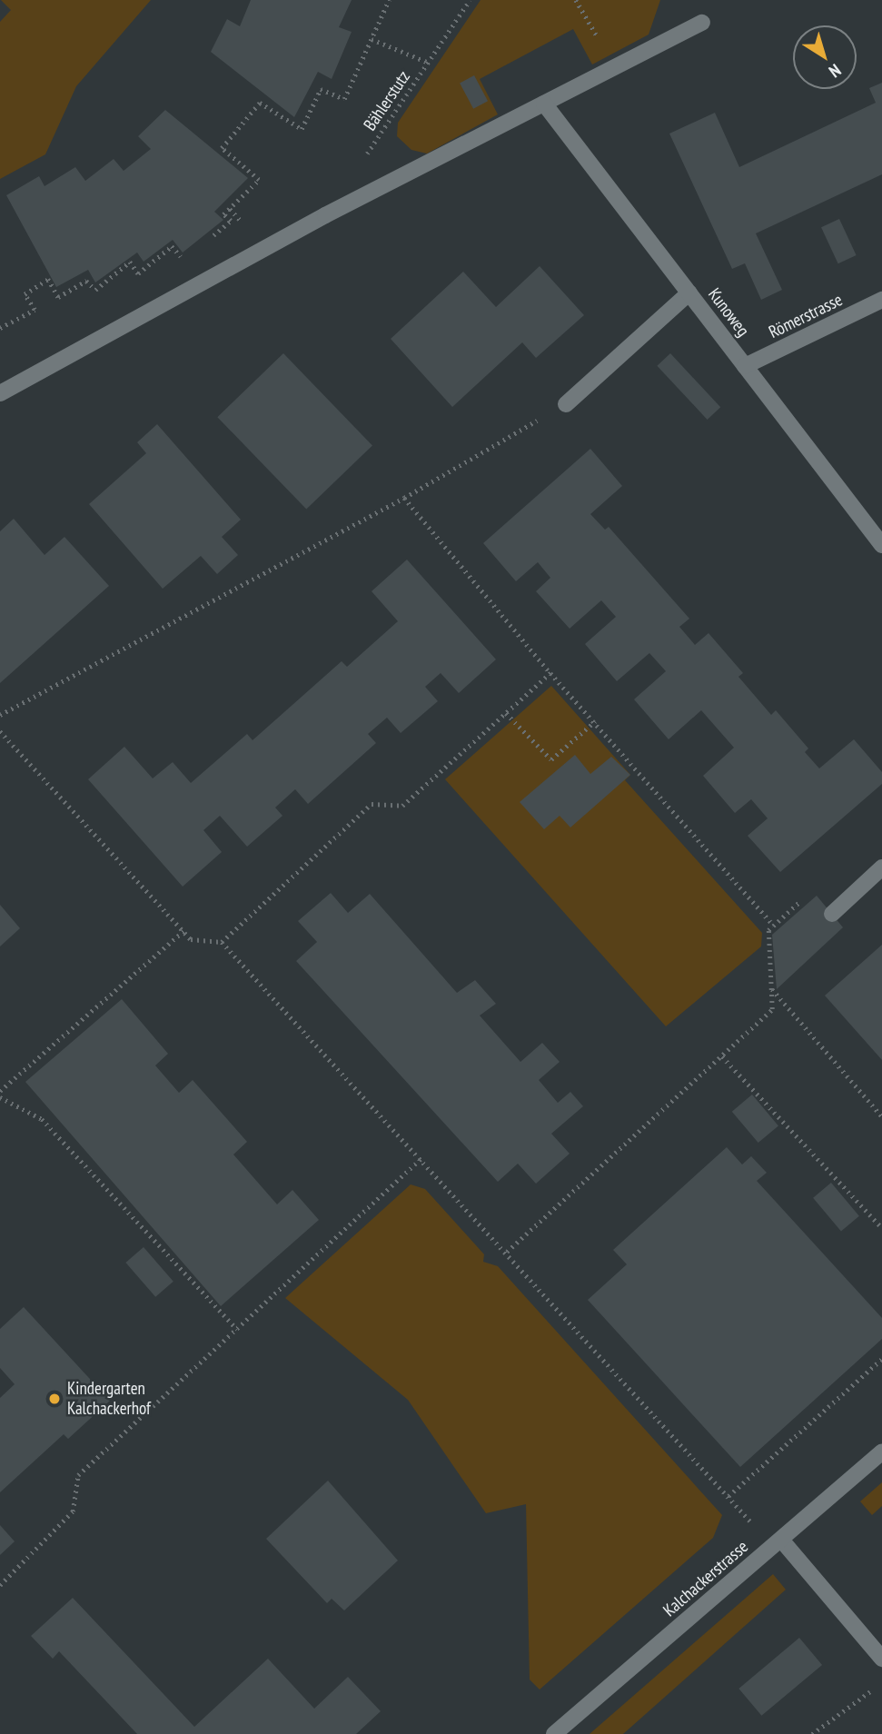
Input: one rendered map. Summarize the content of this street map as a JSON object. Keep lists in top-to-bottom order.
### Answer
{
  "streets": {
    "street": ["Kunoweg", "Römerstrasse", "Kalchackerstrasse"],
    "path": ["Bählerstutz"]
  },
  "crossings": [
    ["Kunoweg", "Römerstrasse"]
  ],
  "places": ["Kindergarten Kalchackerhof"],
  "north": "bottom right"
}
